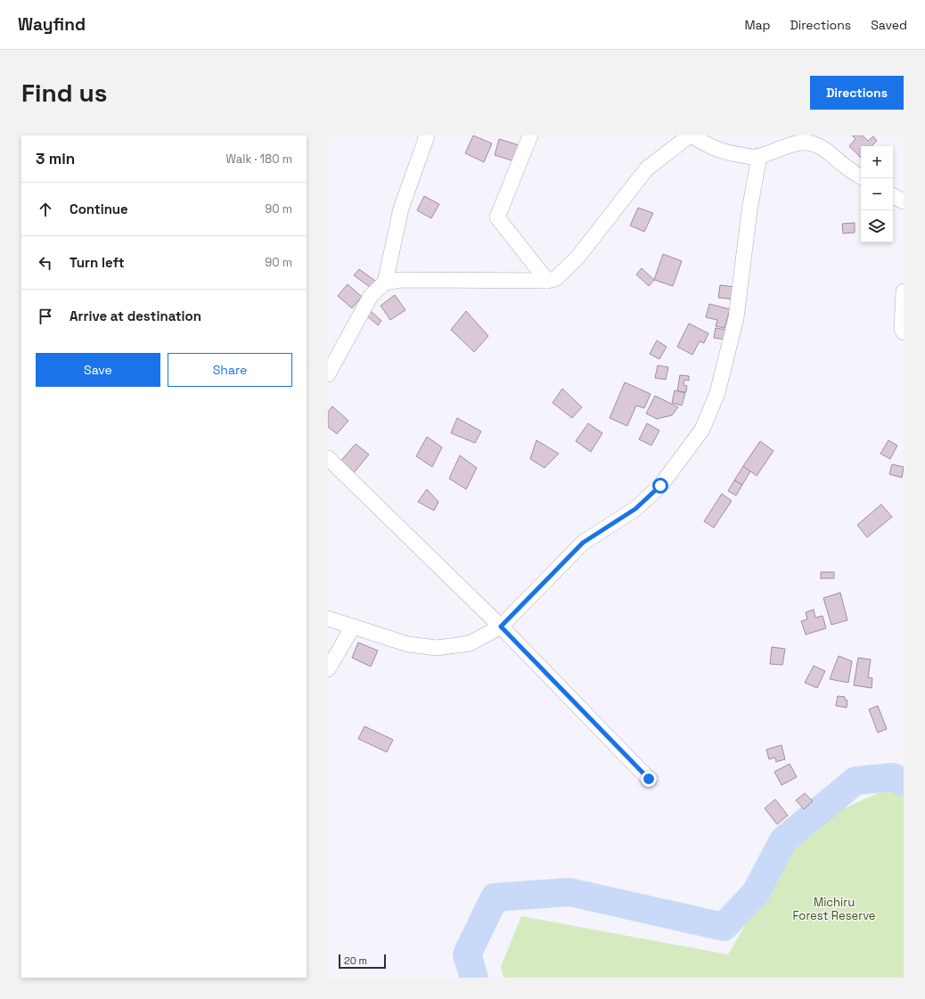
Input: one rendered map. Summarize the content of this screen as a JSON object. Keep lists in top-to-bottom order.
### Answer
{
  "parks": ["Michiru Forest Reserve"],
  "scale_bar": "20 m",
  "page": {
    "header": "Wayfind",
    "nav": ["Map", "Directions", "Saved"],
    "buttons": [
      "Directions",
      ["Save", "Share"]
    ],
    "title": "Find us",
    "heading": ["3 min", "Walk · 180 m"],
    "map_buttons": ["+", "−"],
    "list": [
      ["Continue", "90 m"],
      ["Turn left", "90 m"],
      "Arrive at destination"
    ],
    "scale": "20 m"
  }
}
